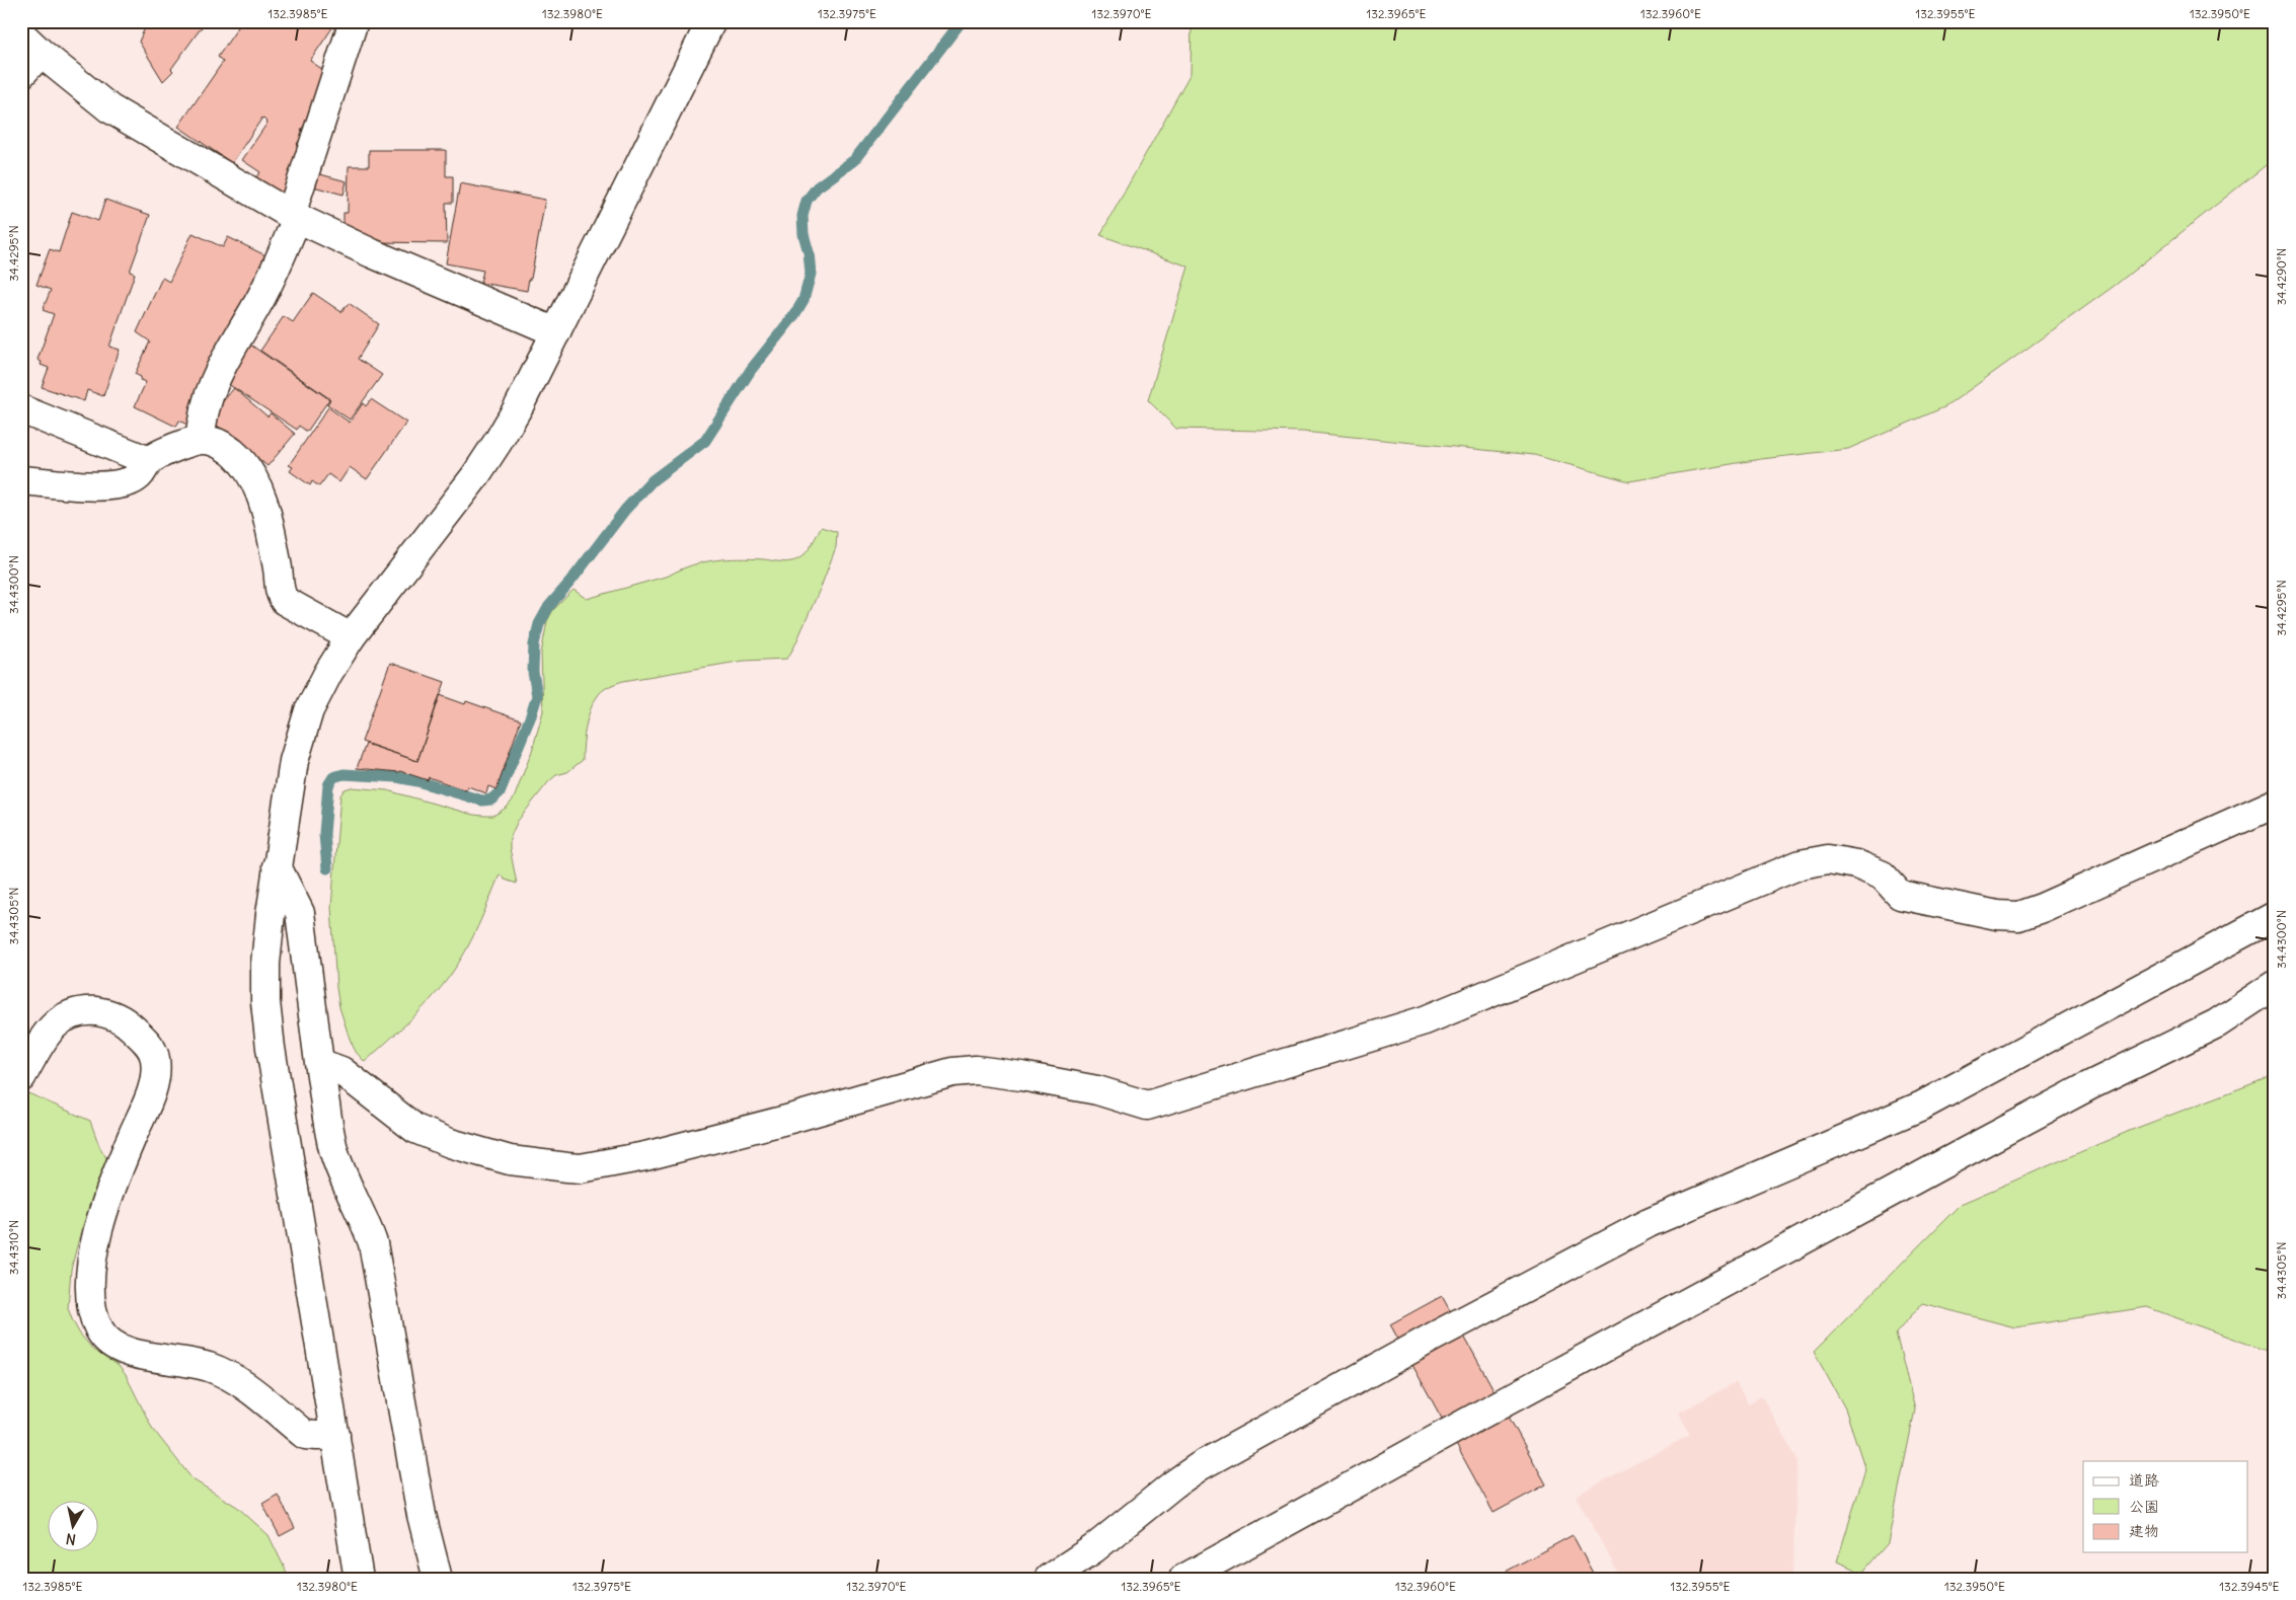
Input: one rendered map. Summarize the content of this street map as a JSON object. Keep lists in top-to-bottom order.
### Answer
{
  "legend": ["道路", "公園", "建物"],
  "north": "bottom",
  "coordinates": [
    "132.3985°E",
    "132.3980°E",
    "132.3975°E",
    "132.3970°E",
    "132.3965°E",
    "132.3960°E",
    "132.3955°E",
    "132.3950°E",
    "34.4295°N",
    "34.4290°N",
    "34.4300°N",
    "34.4305°N",
    "34.4310°N",
    "132.3945°E"
  ]
}
